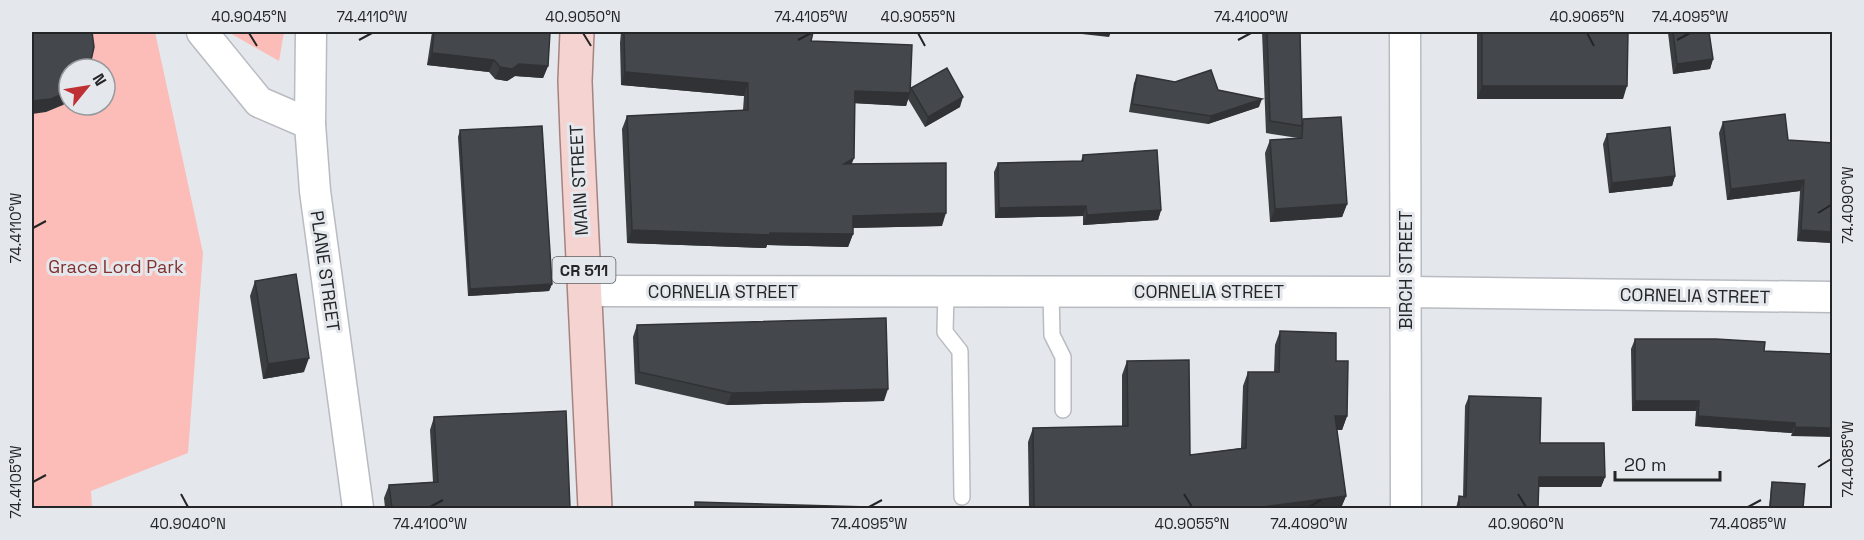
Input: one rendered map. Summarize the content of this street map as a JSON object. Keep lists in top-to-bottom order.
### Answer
{
  "streets": {
    "main road": ["MAIN STREET", "CR 511"],
    "street": ["BIRCH STREET", "PLANE STREET", "CORNELIA STREET"]
  },
  "crossings": [
    ["MAIN STREET", "CORNELIA STREET"],
    ["BIRCH STREET", "CORNELIA STREET"]
  ],
  "parks": ["Grace Lord Park"],
  "scale_bar": "20 m",
  "north": "top right",
  "coordinates": [
    "40.9045°N",
    "74.4110°W",
    "40.9050°N",
    "74.4105°W",
    "40.9055°N",
    "74.4100°W",
    "40.9065°N",
    "74.4095°W",
    "74.4090°W",
    "74.4085°W",
    "40.9040°N",
    "40.9060°N"
  ]
}
